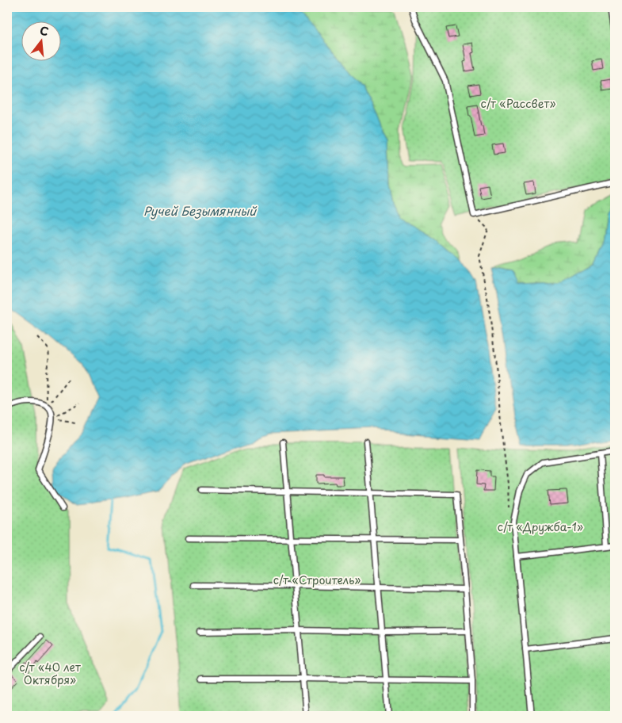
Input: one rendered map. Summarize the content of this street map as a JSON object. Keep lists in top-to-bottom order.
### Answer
{
  "water": ["Ручей Безымянный"],
  "parks": [
    "с/т «Рассвет»",
    "с/т «Дружба-1»",
    "с/т «Строитель»",
    "с/т «40 лет Октября»"
  ],
  "north": "top"
}
